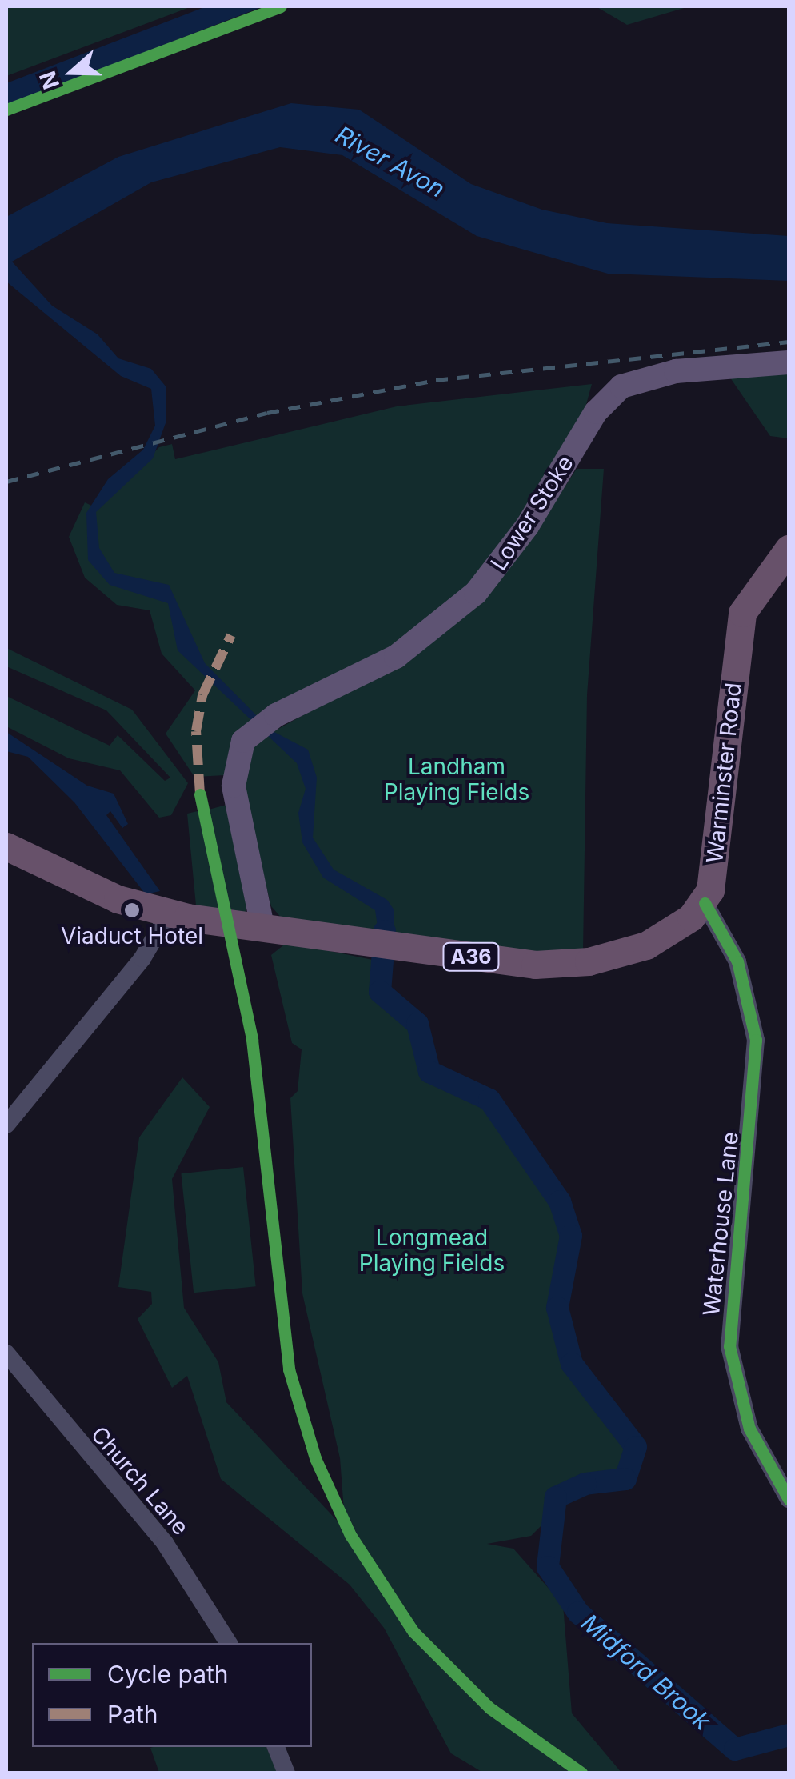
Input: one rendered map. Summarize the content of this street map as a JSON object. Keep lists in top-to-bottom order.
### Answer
{
  "streets": {
    "highway": ["Warminster Road", "A36"],
    "main road": ["Lower Stoke"],
    "street": ["Waterhouse Lane", "Church Lane"]
  },
  "crossings": [
    ["Lower Stoke", "A36"],
    ["Warminster Road", "A36"],
    ["Warminster Road", "Waterhouse Lane"],
    ["A36", "Waterhouse Lane"]
  ],
  "water": ["River Avon", "Midford Brook"],
  "parks": ["Landham Playing Fields", "Longmead Playing Fields"],
  "places": ["Viaduct Hotel"],
  "legend": ["Cycle path", "Path"],
  "north": "left"
}
